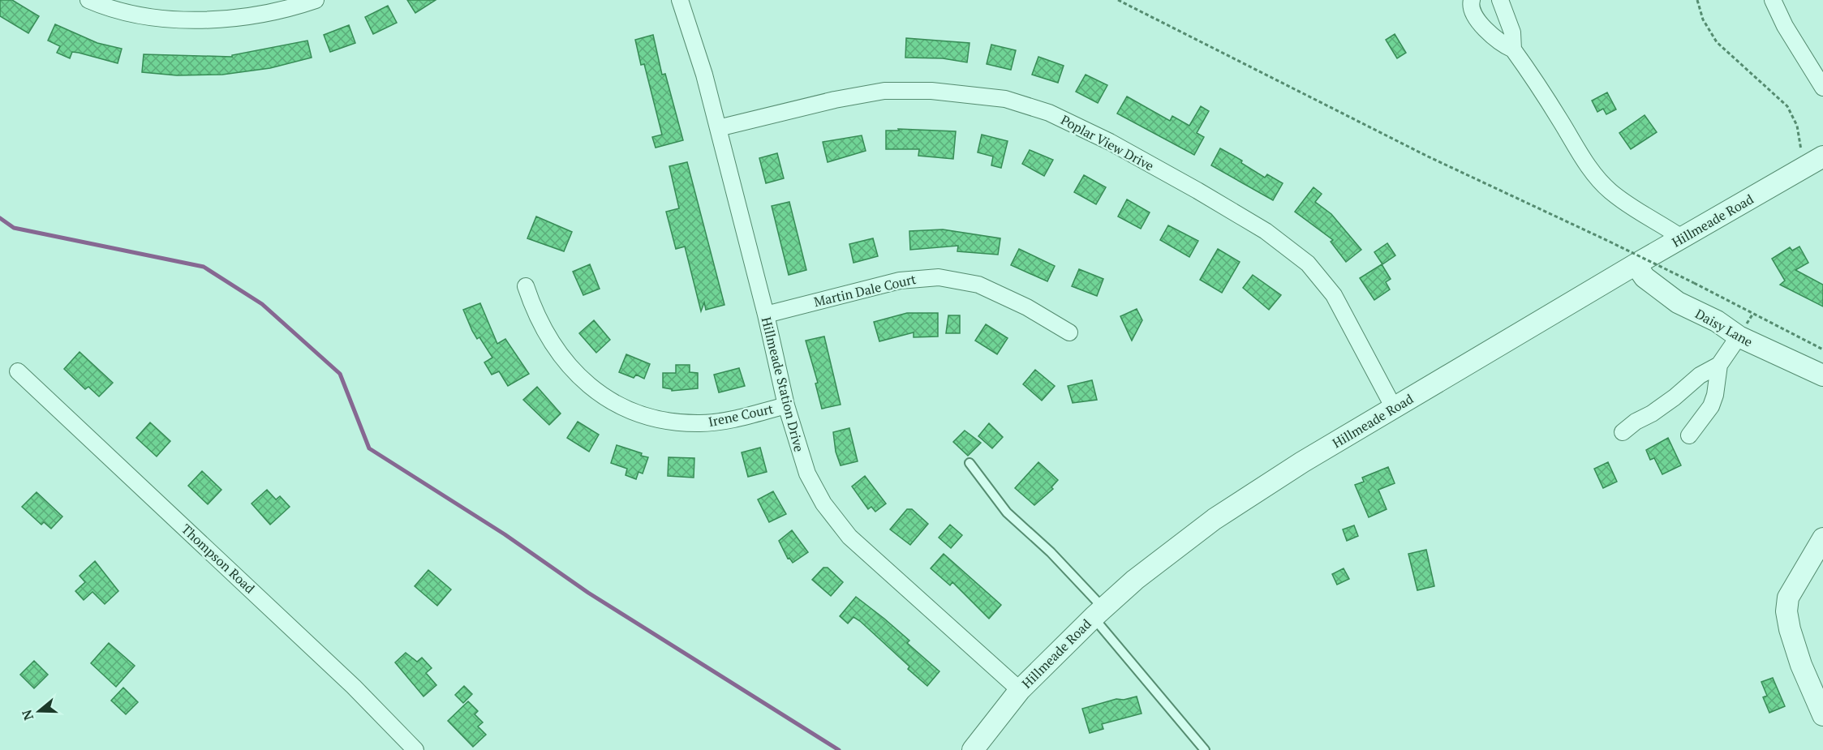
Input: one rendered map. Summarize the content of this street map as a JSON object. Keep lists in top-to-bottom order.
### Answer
{
  "streets": {
    "street": [
      "Poplar View Drive",
      "Hillmeade Road",
      "Martin Dale Court",
      "Daisy Lane",
      "Hillmeade Station Drive",
      "Irene Court",
      "Thompson Road"
    ]
  },
  "crossings": [
    ["Poplar View Drive", "Hillmeade Road"],
    ["Poplar View Drive", "Hillmeade Station Drive"],
    ["Hillmeade Road", "Daisy Lane"],
    ["Hillmeade Road", "Hillmeade Station Drive"],
    ["Martin Dale Court", "Hillmeade Station Drive"],
    ["Hillmeade Station Drive", "Irene Court"]
  ],
  "north": "left"
}
